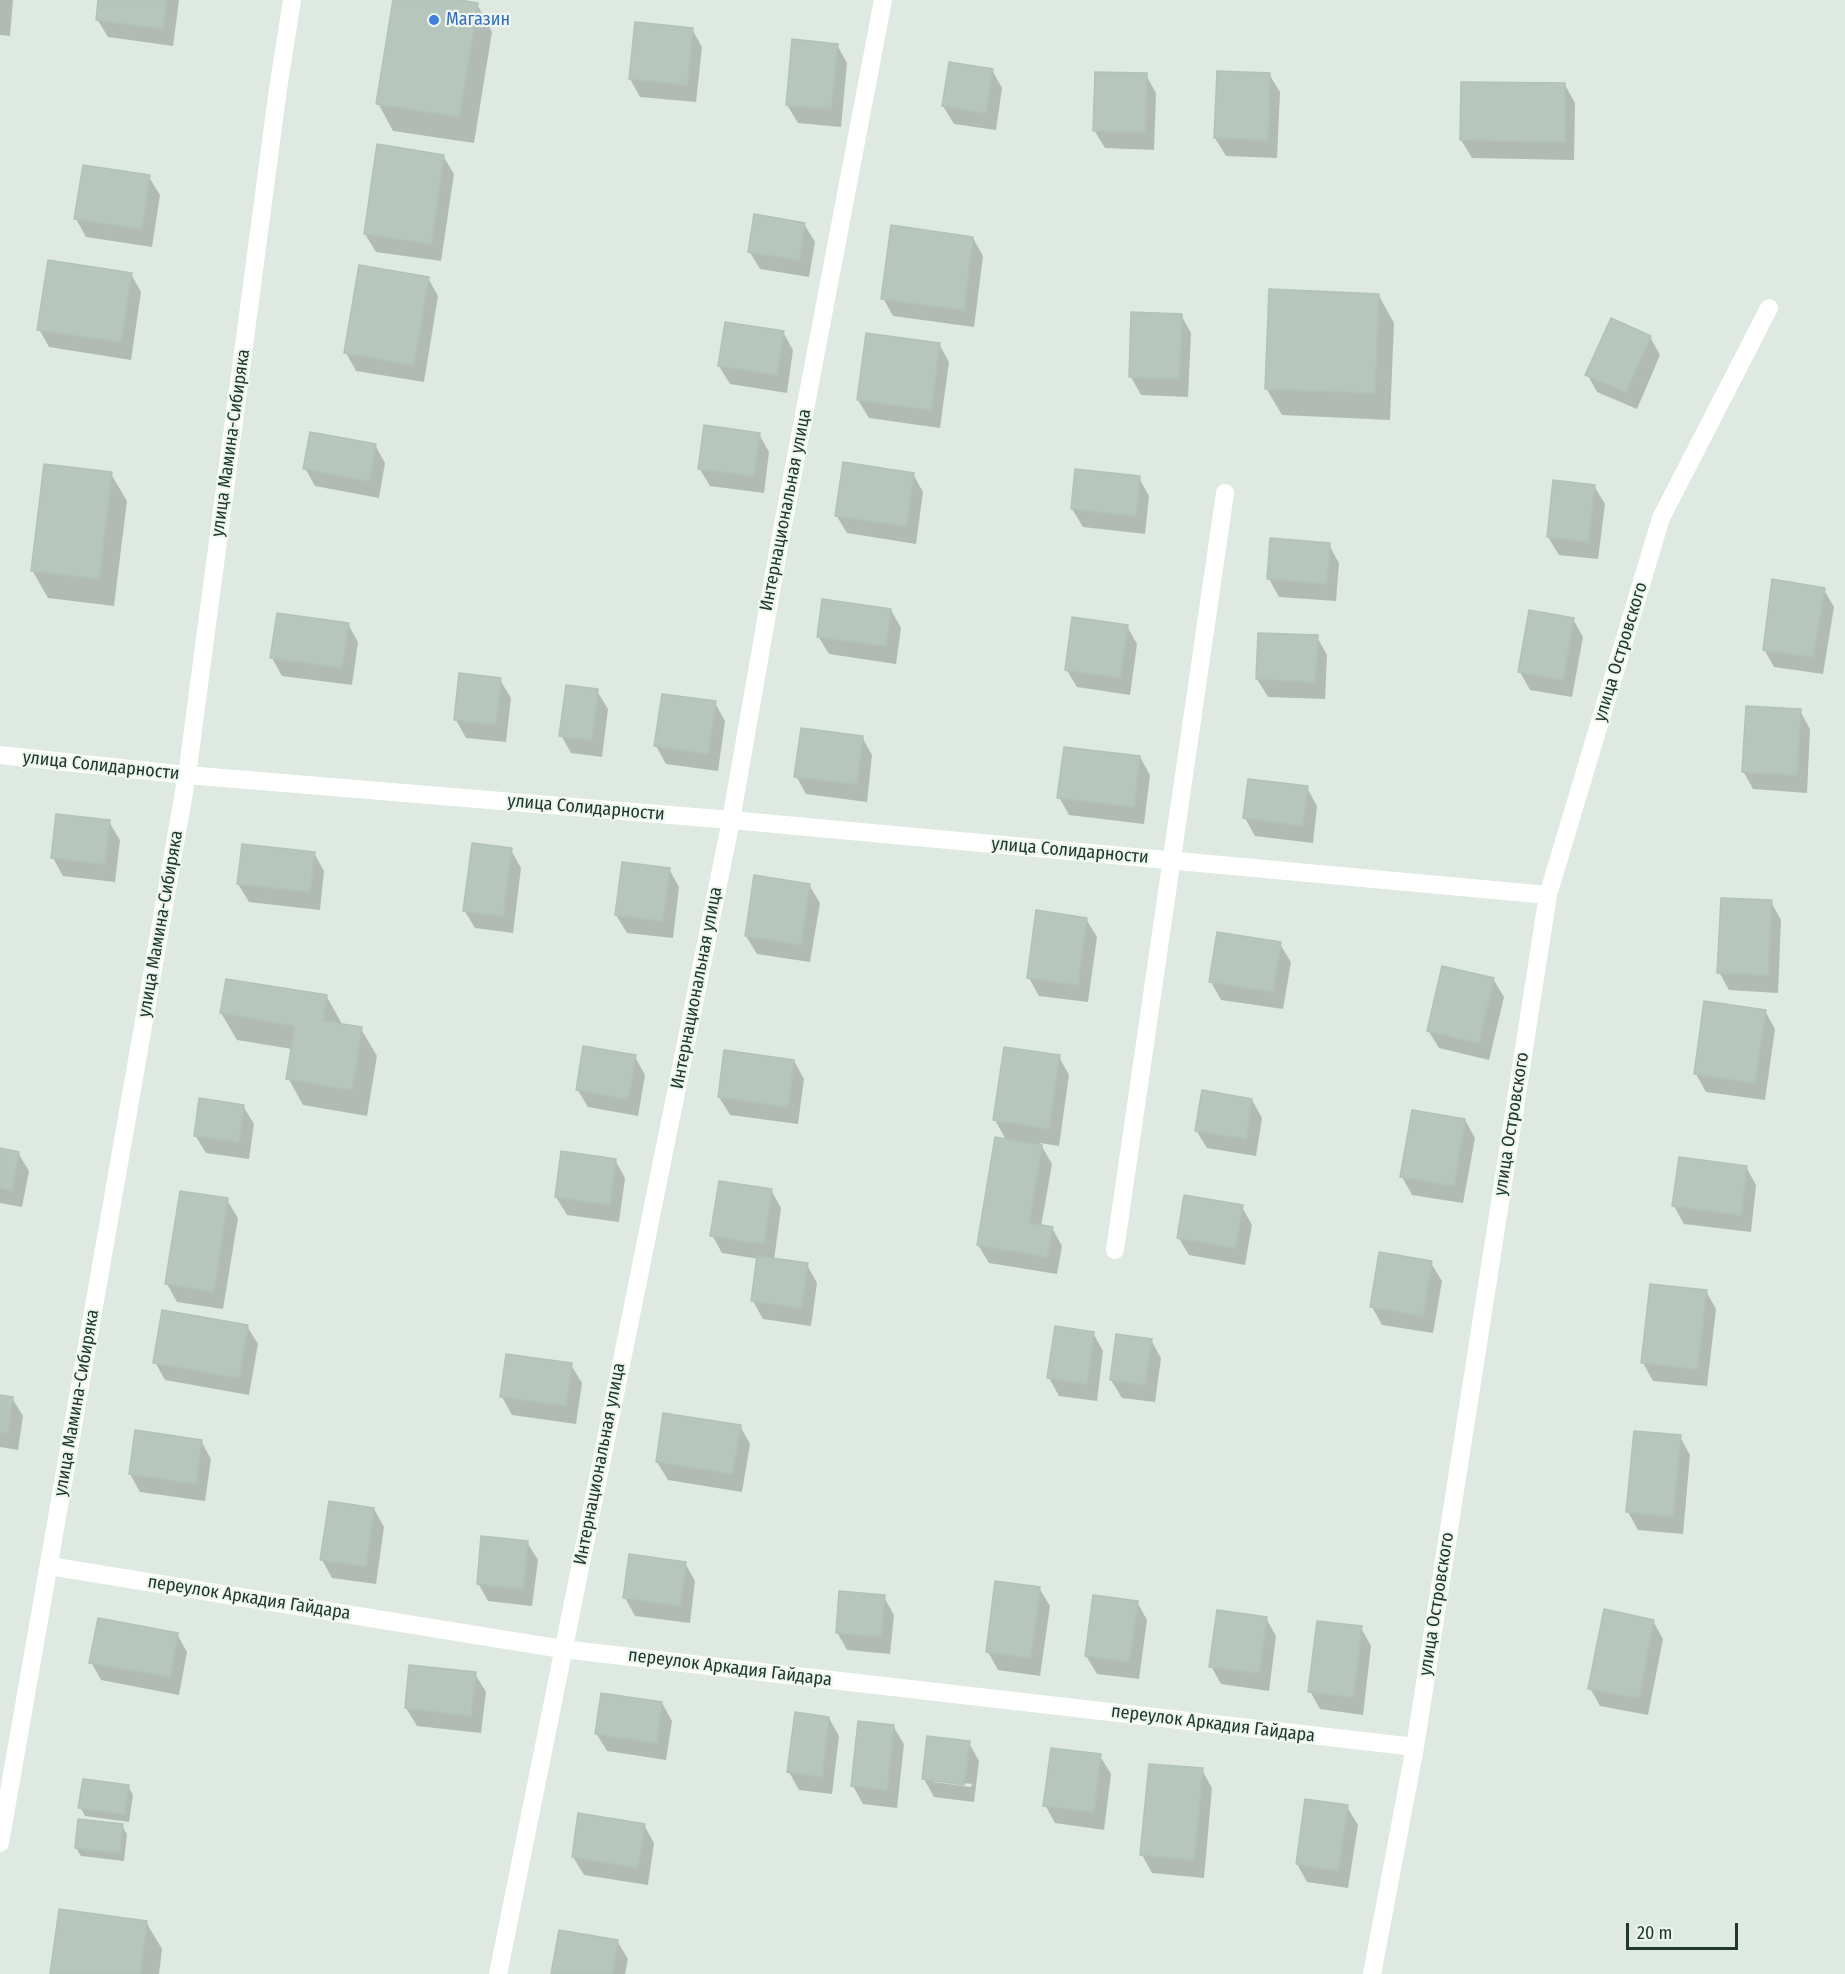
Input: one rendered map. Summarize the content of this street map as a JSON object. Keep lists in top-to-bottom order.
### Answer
{
  "streets": {
    "street": [
      "улица Мамина-Сибиряка",
      "Интернациональная улица",
      "улица Островского",
      "улица Солидарности",
      "переулок Аркадия Гайдара"
    ]
  },
  "crossings": [
    ["улица Мамина-Сибиряка", "улица Солидарности"],
    ["улица Мамина-Сибиряка", "переулок Аркадия Гайдара"],
    ["Интернациональная улица", "улица Солидарности"],
    ["Интернациональная улица", "переулок Аркадия Гайдара"],
    ["улица Островского", "улица Солидарности"],
    ["улица Островского", "переулок Аркадия Гайдара"]
  ],
  "places": ["Магазин"],
  "scale_bar": "20 m"
}
